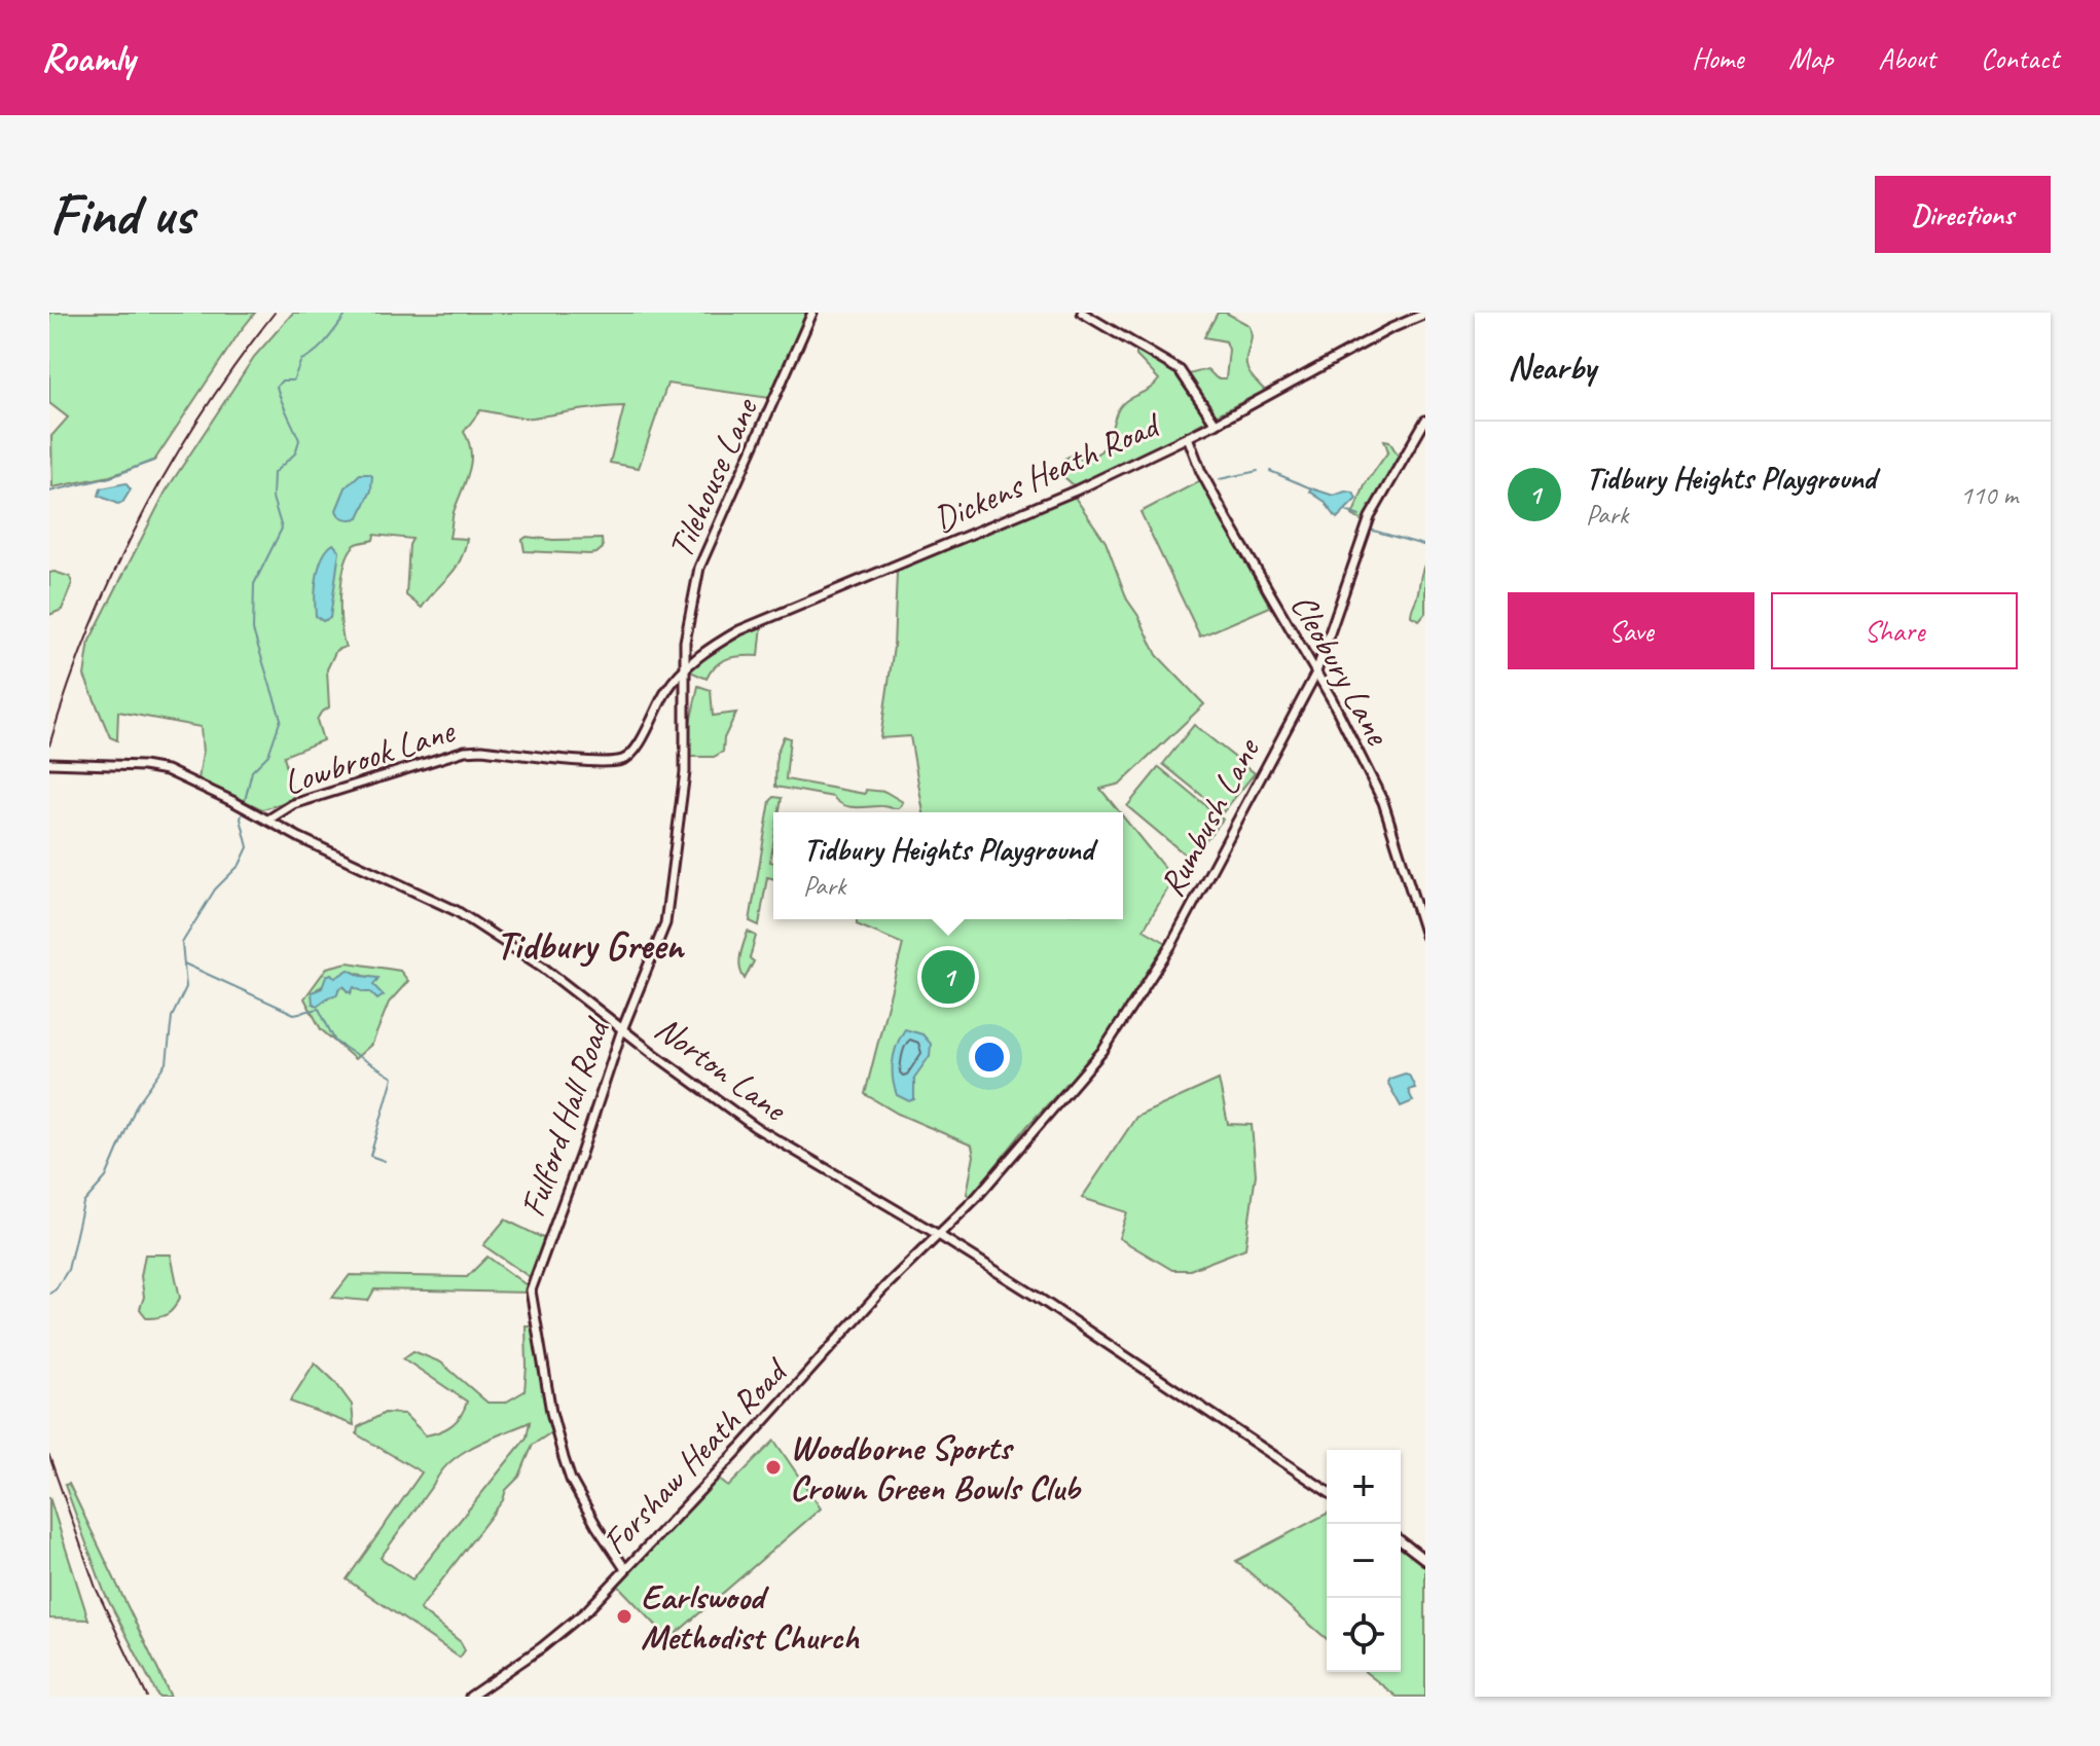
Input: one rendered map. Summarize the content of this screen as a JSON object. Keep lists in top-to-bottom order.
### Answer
{
  "streets": {
    "street": [
      "Dickens Heath Road",
      "Tilehouse Lane",
      "Cleobury Lane",
      "Lowbrook Lane",
      "Rumbush Lane",
      "Norton Lane",
      "Fulford Hall Road",
      "Forshaw Heath Road"
    ]
  },
  "crossings": [
    ["Dickens Heath Road", "Tilehouse Lane"],
    ["Dickens Heath Road", "Cleobury Lane"],
    ["Dickens Heath Road", "Lowbrook Lane"],
    ["Dickens Heath Road", "Fulford Hall Road"],
    ["Tilehouse Lane", "Lowbrook Lane"],
    ["Tilehouse Lane", "Fulford Hall Road"],
    ["Cleobury Lane", "Rumbush Lane"],
    ["Lowbrook Lane", "Norton Lane"],
    ["Lowbrook Lane", "Fulford Hall Road"],
    ["Rumbush Lane", "Norton Lane"],
    ["Rumbush Lane", "Forshaw Heath Road"],
    ["Norton Lane", "Fulford Hall Road"],
    ["Norton Lane", "Forshaw Heath Road"],
    ["Fulford Hall Road", "Forshaw Heath Road"]
  ],
  "districts": ["Tidbury Green"],
  "places": ["Woodborne Sports Crown Green Bowls Club", "Earlswood Methodist Church"],
  "page": {
    "header": "Roamly",
    "nav": [
      "Home",
      "Map",
      "About",
      "Contact"
    ],
    "buttons": [
      "Directions",
      ["Save", "Share"]
    ],
    "title": "Find us",
    "heading": "Nearby",
    "list": [
      {
        "mark": "1",
        "name": "Tidbury Heights Playground",
        "note": "Park",
        "value": "110 m"
      }
    ],
    "popup": ["Tidbury Heights Playground", "Park"],
    "pins": "1",
    "map_buttons": ["+", "−"]
  }
}
